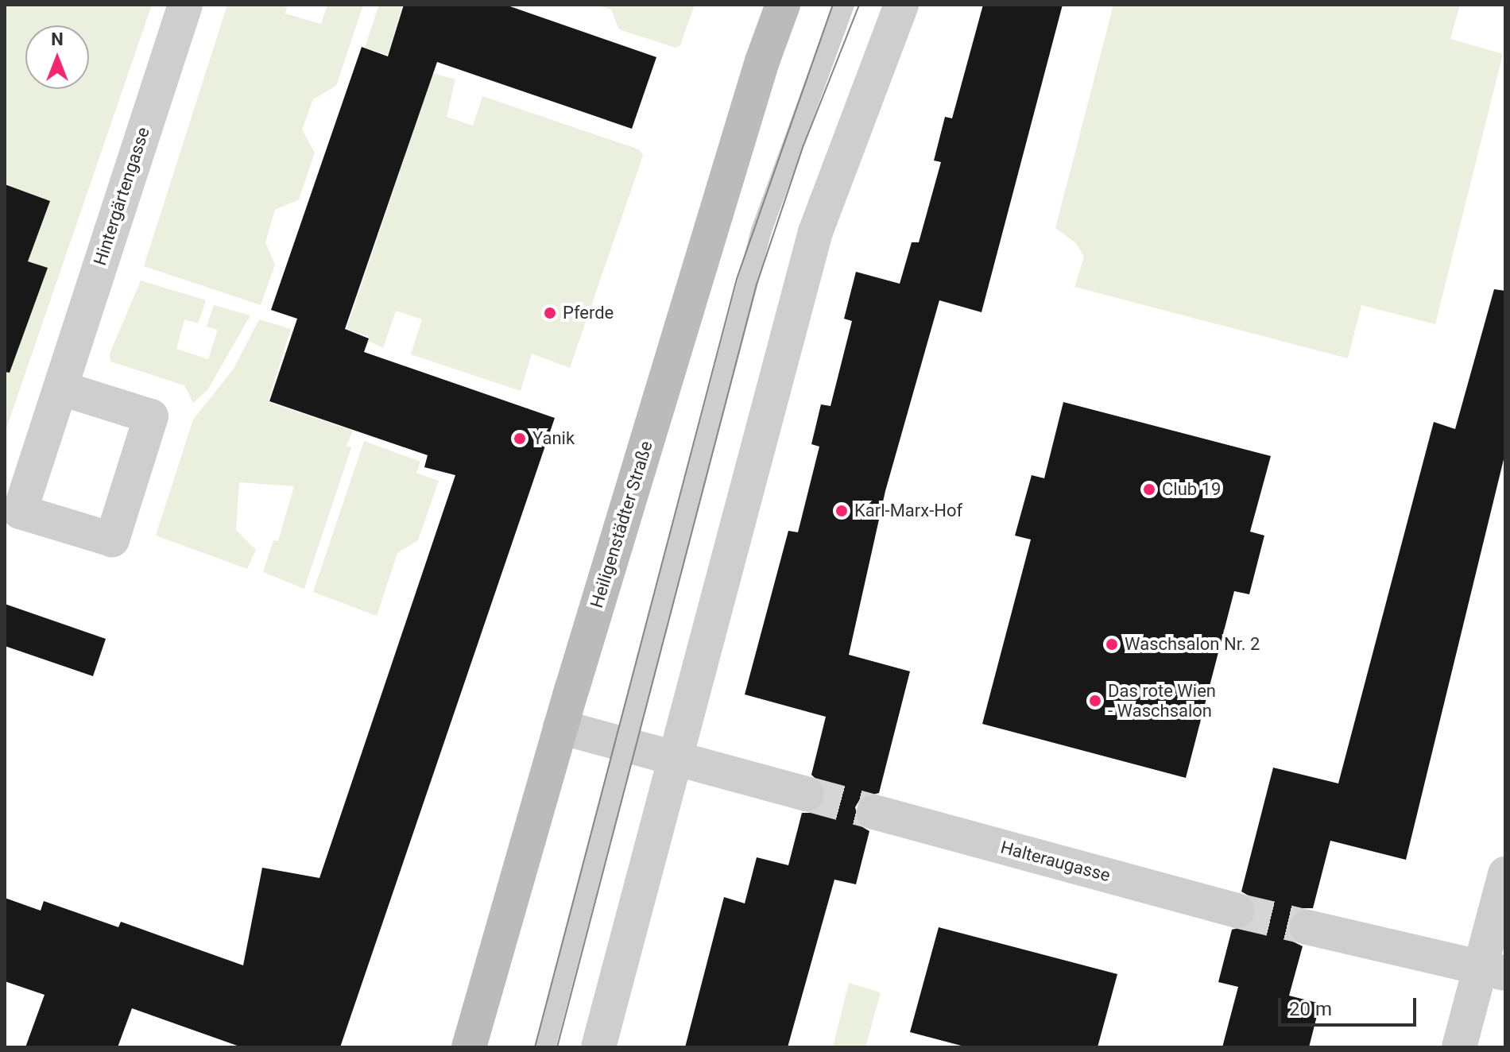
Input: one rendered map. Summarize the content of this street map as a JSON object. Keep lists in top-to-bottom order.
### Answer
{
  "streets": {
    "main road": ["Heiligenstädter Straße"],
    "street": ["Hintergärtengasse", "Halteraugasse"]
  },
  "places": [
    "Pferde",
    "Yanik",
    "Club 19",
    "Karl-Marx-Hof",
    "Waschsalon Nr. 2",
    "Das rote Wien - Waschsalon"
  ],
  "scale_bar": "20 m",
  "north": "top"
}
